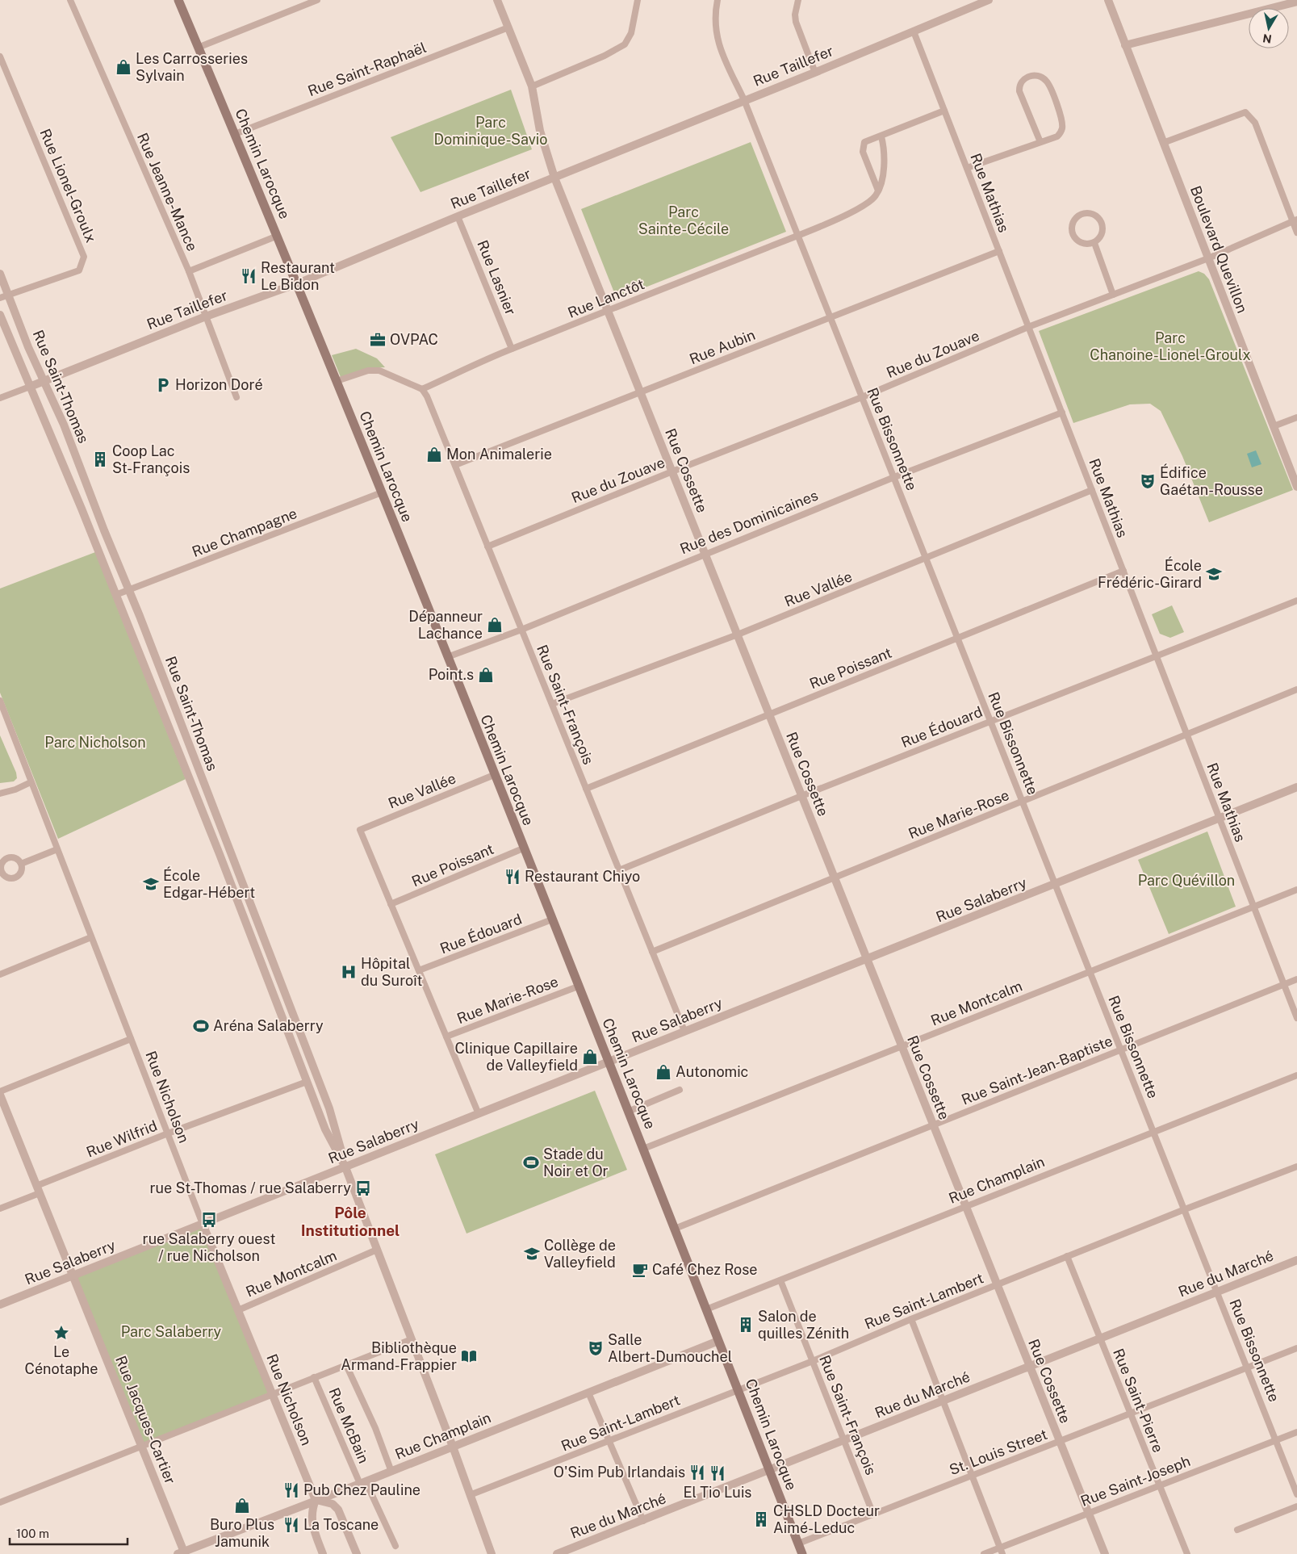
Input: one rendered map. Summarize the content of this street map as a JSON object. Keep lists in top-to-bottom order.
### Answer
{
  "streets": {
    "main road": ["Chemin Larocque"],
    "street": [
      "Rue Taillefer",
      "Rue Saint-Raphaël",
      "Rue Lionel-Groulx",
      "Rue Jeanne-Mance",
      "Rue Mathias",
      "Boulevard Quevillon",
      "Rue Lasnier",
      "Rue Lanctôt",
      "Rue Aubin",
      "Rue du Zouave",
      "Rue Saint-Thomas",
      "Rue Bissonnette",
      "Rue Cossette",
      "Rue des Dominicaines",
      "Rue Champagne",
      "Rue Vallée",
      "Rue Poissant",
      "Rue Saint-François",
      "Rue Édouard",
      "Rue Marie-Rose",
      "Rue Salaberry",
      "Rue Montcalm",
      "Rue Saint-Jean-Baptiste",
      "Rue Nicholson",
      "Rue Wilfrid",
      "Rue Champlain",
      "Rue du Marché",
      "Rue Saint-Lambert",
      "Rue Saint-Pierre",
      "Rue Jacques-Cartier",
      "Rue McBain",
      "St. Louis Street",
      "Rue Saint-Joseph"
    ]
  },
  "crossings": [
    ["Rue Taillefer", "Chemin Larocque"],
    ["Rue Taillefer", "Rue Jeanne-Mance"],
    ["Rue Taillefer", "Rue Mathias"],
    ["Rue Taillefer", "Rue Lasnier"],
    ["Rue Taillefer", "Rue Saint-Thomas"],
    ["Rue Taillefer", "Rue Bissonnette"],
    ["Rue Taillefer", "Rue Cossette"],
    ["Rue Saint-Raphaël", "Chemin Larocque"],
    ["Rue Saint-Raphaël", "Rue Cossette"],
    ["Chemin Larocque", "Rue des Dominicaines"],
    ["Chemin Larocque", "Rue Champagne"],
    ["Chemin Larocque", "Rue Vallée"],
    ["Chemin Larocque", "Rue Poissant"],
    ["Chemin Larocque", "Rue Édouard"],
    ["Chemin Larocque", "Rue Marie-Rose"],
    ["Chemin Larocque", "Rue Salaberry"],
    ["Chemin Larocque", "Rue Montcalm"],
    ["Chemin Larocque", "Rue Saint-Jean-Baptiste"],
    ["Chemin Larocque", "Rue Champlain"],
    ["Chemin Larocque", "Rue du Marché"],
    ["Chemin Larocque", "Rue Saint-Lambert"],
    ["Chemin Larocque", "St. Louis Street"],
    ["Rue Lionel-Groulx", "Rue Saint-Thomas"],
    ["Rue Mathias", "Rue Aubin"],
    ["Rue Mathias", "Rue du Zouave"],
    ["Rue Mathias", "Rue des Dominicaines"],
    ["Rue Mathias", "Rue Vallée"],
    ["Rue Mathias", "Rue Poissant"],
    ["Rue Mathias", "Rue Édouard"],
    ["Rue Mathias", "Rue Marie-Rose"],
    ["Rue Mathias", "Rue Salaberry"],
    ["Rue Mathias", "Rue Montcalm"],
    ["Rue Mathias", "Rue Saint-Jean-Baptiste"],
    ["Boulevard Quevillon", "Rue du Zouave"],
    ["Rue Lasnier", "Rue Lanctôt"],
    ["Rue Lanctôt", "Rue Bissonnette"],
    ["Rue Lanctôt", "Rue Cossette"],
    ["Rue Lanctôt", "Rue Saint-François"],
    ["Rue Aubin", "Rue Bissonnette"],
    ["Rue Aubin", "Rue Cossette"],
    ["Rue Aubin", "Rue Saint-François"],
    ["Rue du Zouave", "Rue Bissonnette"],
    ["Rue du Zouave", "Rue Cossette"],
    ["Rue du Zouave", "Rue Saint-François"],
    ["Rue Saint-Thomas", "Rue Champagne"],
    ["Rue Saint-Thomas", "Rue Salaberry"],
    ["Rue Saint-Thomas", "Rue Montcalm"],
    ["Rue Saint-Thomas", "Rue Wilfrid"],
    ["Rue Saint-Thomas", "Rue Champlain"],
    ["Rue Saint-Thomas", "Rue Saint-Lambert"],
    ["Rue Bissonnette", "Rue des Dominicaines"],
    ["Rue Bissonnette", "Rue Vallée"],
    ["Rue Bissonnette", "Rue Poissant"],
    ["Rue Bissonnette", "Rue Édouard"],
    ["Rue Bissonnette", "Rue Marie-Rose"],
    ["Rue Bissonnette", "Rue Salaberry"],
    ["Rue Bissonnette", "Rue Montcalm"],
    ["Rue Bissonnette", "Rue Saint-Jean-Baptiste"],
    ["Rue Bissonnette", "Rue Champlain"],
    ["Rue Bissonnette", "Rue du Marché"],
    ["Rue Bissonnette", "Rue Saint-Lambert"],
    ["Rue Bissonnette", "St. Louis Street"],
    ["Rue Bissonnette", "Rue Saint-Joseph"],
    ["Rue Cossette", "Rue des Dominicaines"],
    ["Rue Cossette", "Rue Vallée"],
    ["Rue Cossette", "Rue Poissant"],
    ["Rue Cossette", "Rue Édouard"],
    ["Rue Cossette", "Rue Marie-Rose"],
    ["Rue Cossette", "Rue Salaberry"],
    ["Rue Cossette", "Rue Montcalm"],
    ["Rue Cossette", "Rue Saint-Jean-Baptiste"],
    ["Rue Cossette", "Rue Champlain"],
    ["Rue Cossette", "Rue du Marché"],
    ["Rue Cossette", "Rue Saint-Lambert"],
    ["Rue Cossette", "St. Louis Street"],
    ["Rue Cossette", "Rue Saint-Joseph"],
    ["Rue des Dominicaines", "Rue Saint-François"],
    ["Rue Vallée", "Rue Poissant"],
    ["Rue Vallée", "Rue Saint-François"],
    ["Rue Poissant", "Rue Saint-François"],
    ["Rue Saint-François", "Rue Édouard"],
    ["Rue Saint-François", "Rue Marie-Rose"],
    ["Rue Saint-François", "Rue Salaberry"],
    ["Rue Saint-François", "Rue Champlain"],
    ["Rue Saint-François", "Rue du Marché"],
    ["Rue Saint-François", "Rue Saint-Lambert"],
    ["Rue Saint-François", "St. Louis Street"],
    ["Rue Salaberry", "Rue Nicholson"],
    ["Rue Salaberry", "Rue Jacques-Cartier"],
    ["Rue Montcalm", "Rue Nicholson"],
    ["Rue Nicholson", "Rue Wilfrid"],
    ["Rue Nicholson", "Rue Champlain"],
    ["Rue Wilfrid", "Rue Jacques-Cartier"],
    ["Rue Champlain", "Rue Jacques-Cartier"],
    ["Rue Champlain", "Rue McBain"],
    ["Rue du Marché", "Rue Saint-Pierre"],
    ["Rue Saint-Lambert", "Rue Saint-Pierre"],
    ["Rue Saint-Pierre", "St. Louis Street"],
    ["Rue Saint-Pierre", "Rue Saint-Joseph"]
  ],
  "districts": ["Pôle Institutionnel"],
  "parks": [
    "Parc Dominique-Savio",
    "Parc Sainte-Cécile",
    "Parc Chanoine-Lionel-Groulx",
    "Parc Nicholson",
    "Parc Quévillon",
    "Parc Salaberry"
  ],
  "places": {
    "shop": [
      "Les Carrosseries Sylvain",
      "Mon Animalerie",
      "Dépanneur Lachance",
      "Point.s",
      "Clinique Capillaire de Valleyfield",
      "Autonomic",
      "Buro Plus Jamunik"
    ],
    "restaurant": [
      "Restaurant Le Bidon",
      "Restaurant Chiyo",
      "O'Sim Pub Irlandais",
      "El Tio Luis",
      "Pub Chez Pauline",
      "La Toscane"
    ],
    "office": ["OVPAC"],
    "parking": ["Horizon Doré"],
    "building": ["Coop Lac St-François", "Salon de quilles Zénith", "CHSLD Docteur Aimé-Leduc"],
    "theatre": ["Édifice Gaétan-Rousse", "Salle Albert-Dumouchel"],
    "school or university": ["École Frédéric-Girard", "École Edgar-Hébert", "Collège de Valleyfield"],
    "hospital": ["Hôpital du Suroît"],
    "sports": ["Aréna Salaberry", "Stade du Noir et Or"],
    "bus stop": ["rue St-Thomas / rue Salaberry", "rue Salaberry ouest / rue Nicholson"],
    "cafe": ["Café Chez Rose"],
    "place": ["Le Cénotaphe"],
    "library": ["Bibliothèque Armand-Frappier"]
  },
  "scale_bar": "100 m",
  "north": "bottom"
}
